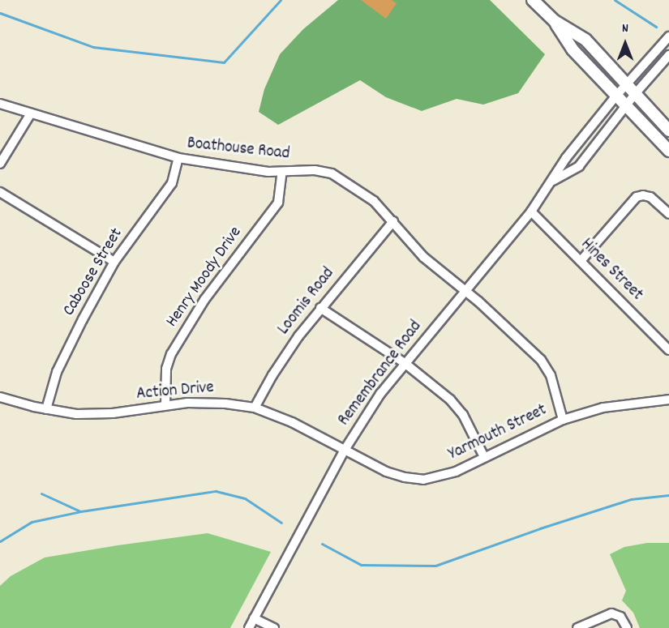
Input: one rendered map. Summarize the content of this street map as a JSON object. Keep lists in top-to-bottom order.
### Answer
{
  "streets": {
    "street": [
      "Boathouse Road",
      "Hines Street",
      "Caboose Street",
      "Henry Moody Drive",
      "Loomis Road",
      "Remembrance Road",
      "Action Drive",
      "Yarmouth Street"
    ]
  },
  "crossings": [
    ["Boathouse Road", "Caboose Street"],
    ["Boathouse Road", "Henry Moody Drive"],
    ["Boathouse Road", "Loomis Road"],
    ["Boathouse Road", "Remembrance Road"],
    ["Boathouse Road", "Yarmouth Street"],
    ["Hines Street", "Remembrance Road"],
    ["Caboose Street", "Action Drive"],
    ["Henry Moody Drive", "Action Drive"],
    ["Loomis Road", "Action Drive"],
    ["Remembrance Road", "Action Drive"],
    ["Remembrance Road", "Yarmouth Street"],
    ["Action Drive", "Yarmouth Street"]
  ],
  "north": "top"
}
